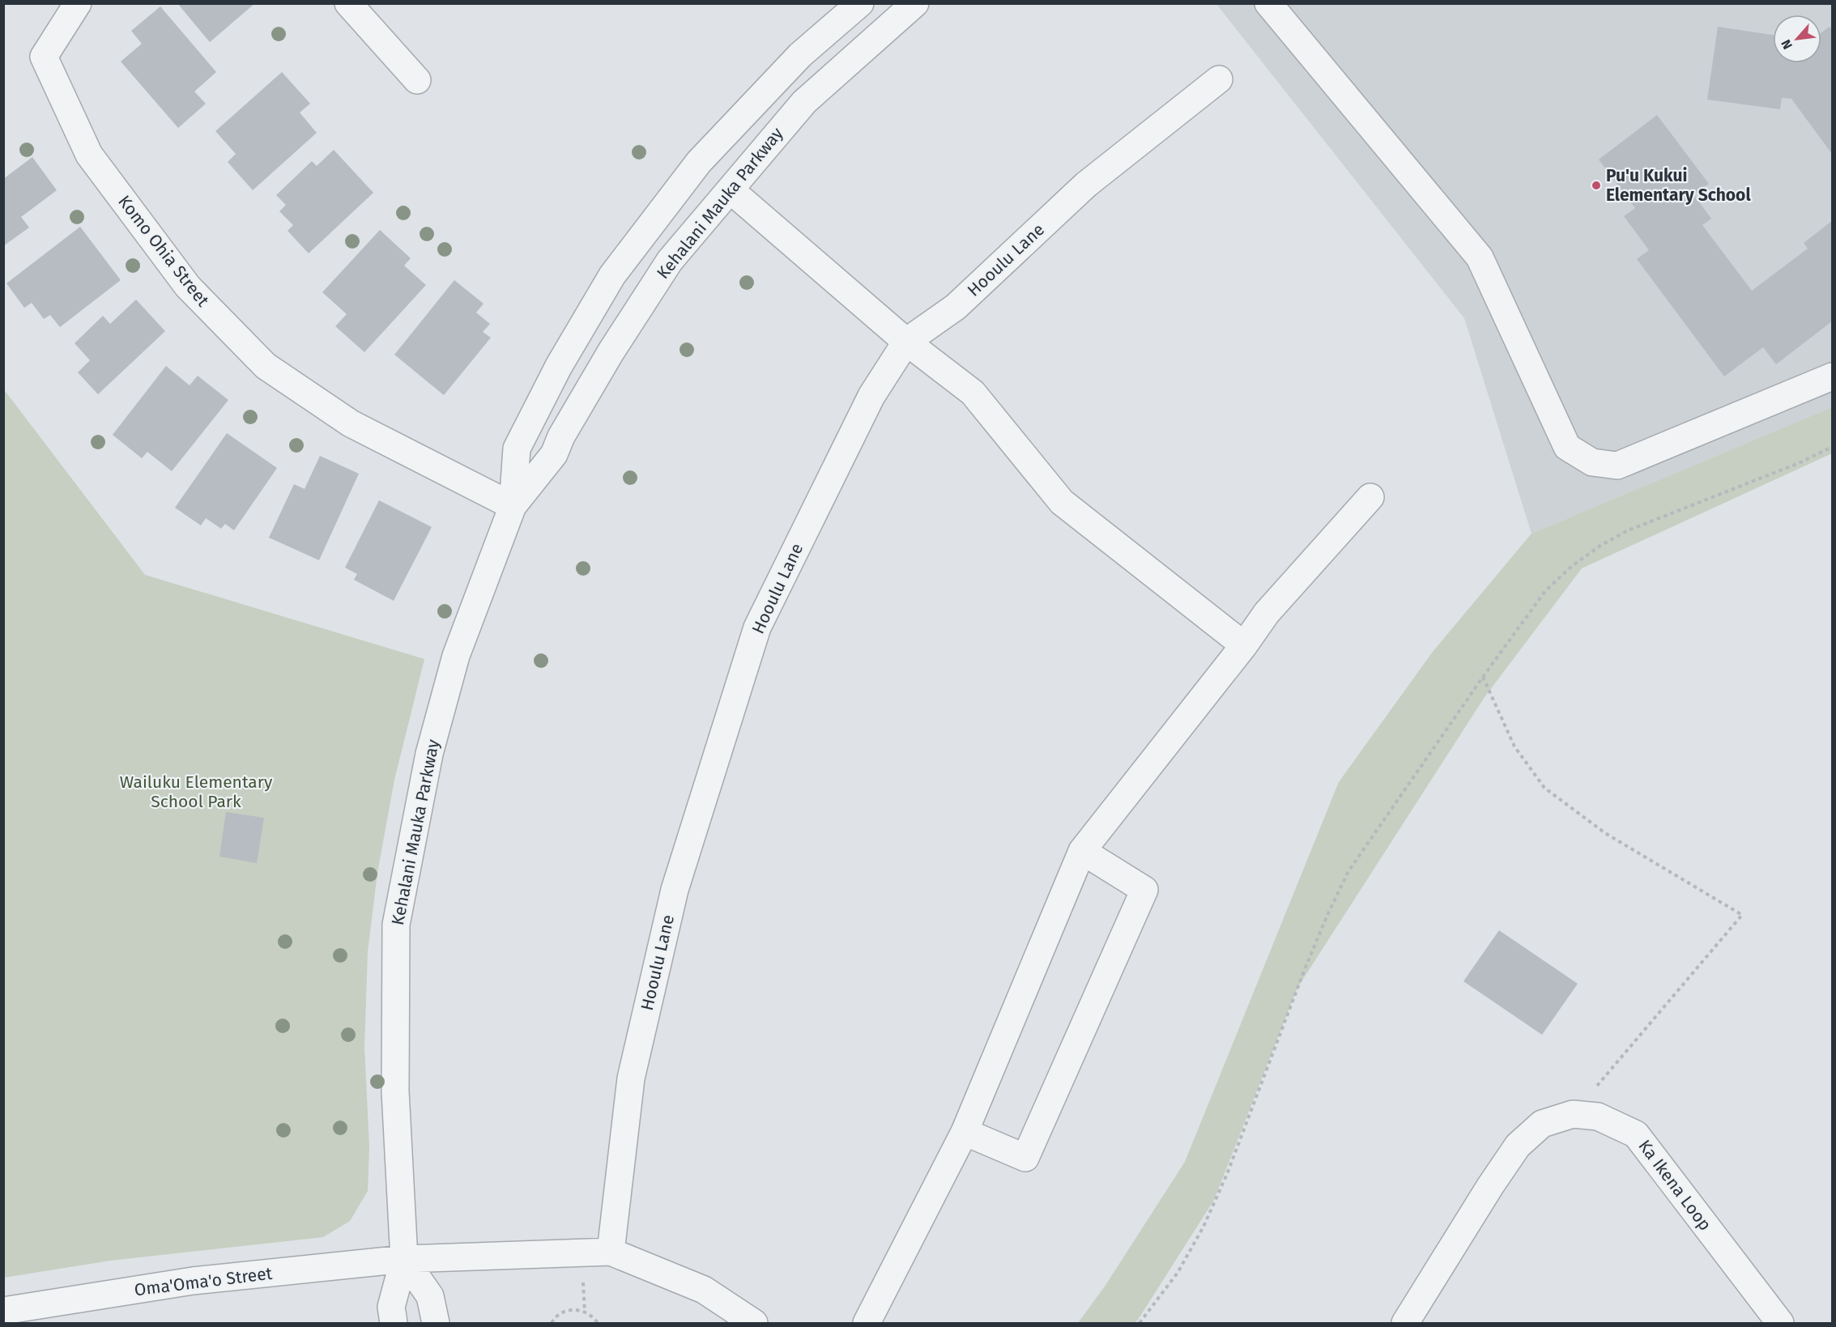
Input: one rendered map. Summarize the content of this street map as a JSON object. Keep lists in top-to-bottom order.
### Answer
{
  "streets": {
    "street": [
      "Kehalani Mauka Parkway",
      "Komo Ohia Street",
      "Hooulu Lane",
      "Ka Ikena Loop",
      "Oma'Oma'o Street"
    ]
  },
  "crossings": [
    ["Kehalani Mauka Parkway", "Komo Ohia Street"],
    ["Kehalani Mauka Parkway", "Oma'Oma'o Street"],
    ["Hooulu Lane", "Oma'Oma'o Street"]
  ],
  "parks": ["Wailuku Elementary School Park"],
  "places": ["Pu'u Kukui Elementary School"],
  "north": "bottom left"
}
